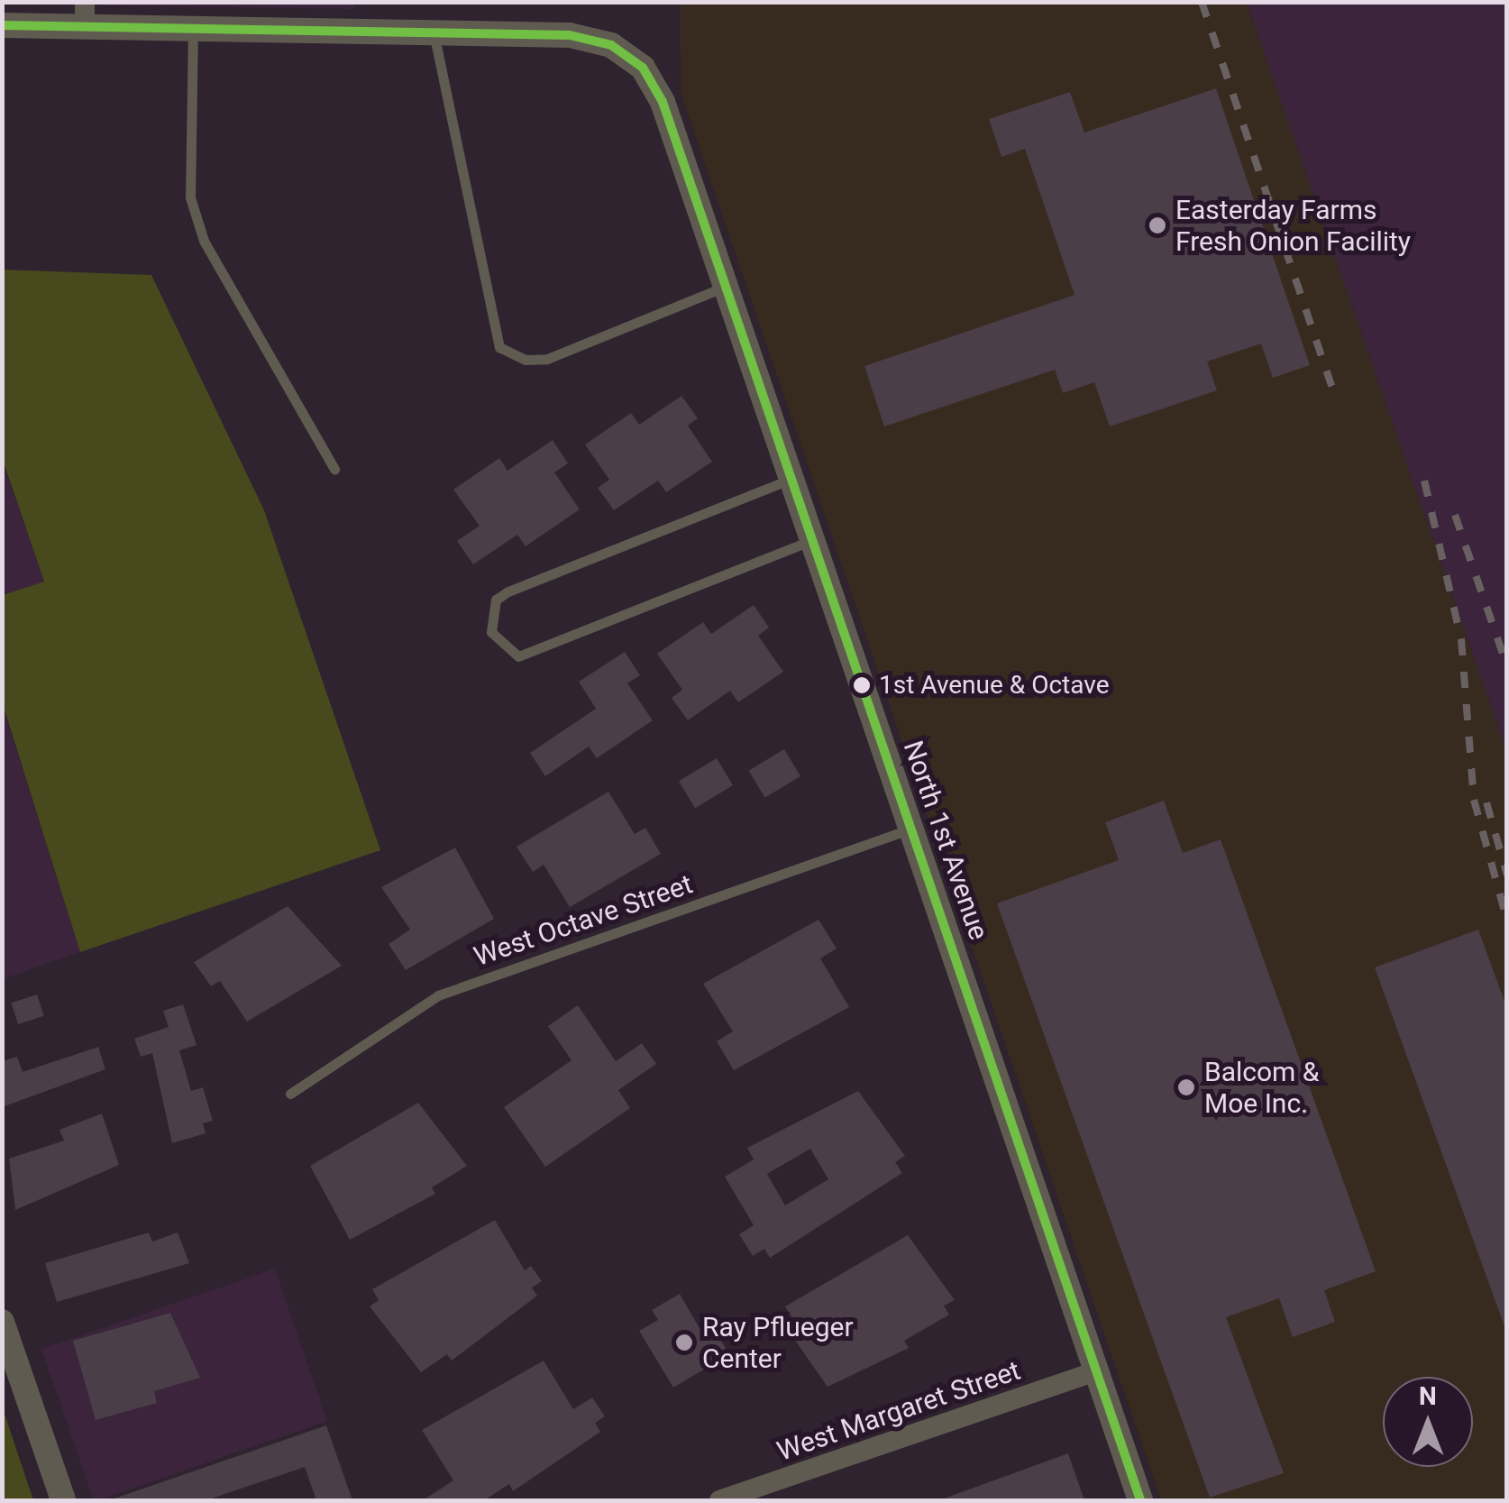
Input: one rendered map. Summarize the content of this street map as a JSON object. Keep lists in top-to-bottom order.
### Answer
{
  "streets": {
    "street": ["North 1st Avenue", "West Margaret Street"],
    "lane": ["West Octave Street"]
  },
  "crossings": [
    ["North 1st Avenue", "West Octave Street"],
    ["North 1st Avenue", "West Margaret Street"]
  ],
  "places": [
    "Easterday Farms Fresh Onion Facility",
    "1st Avenue & Octave",
    "Balcom & Moe Inc.",
    "Ray Pflueger Center"
  ],
  "north": "top"
}
